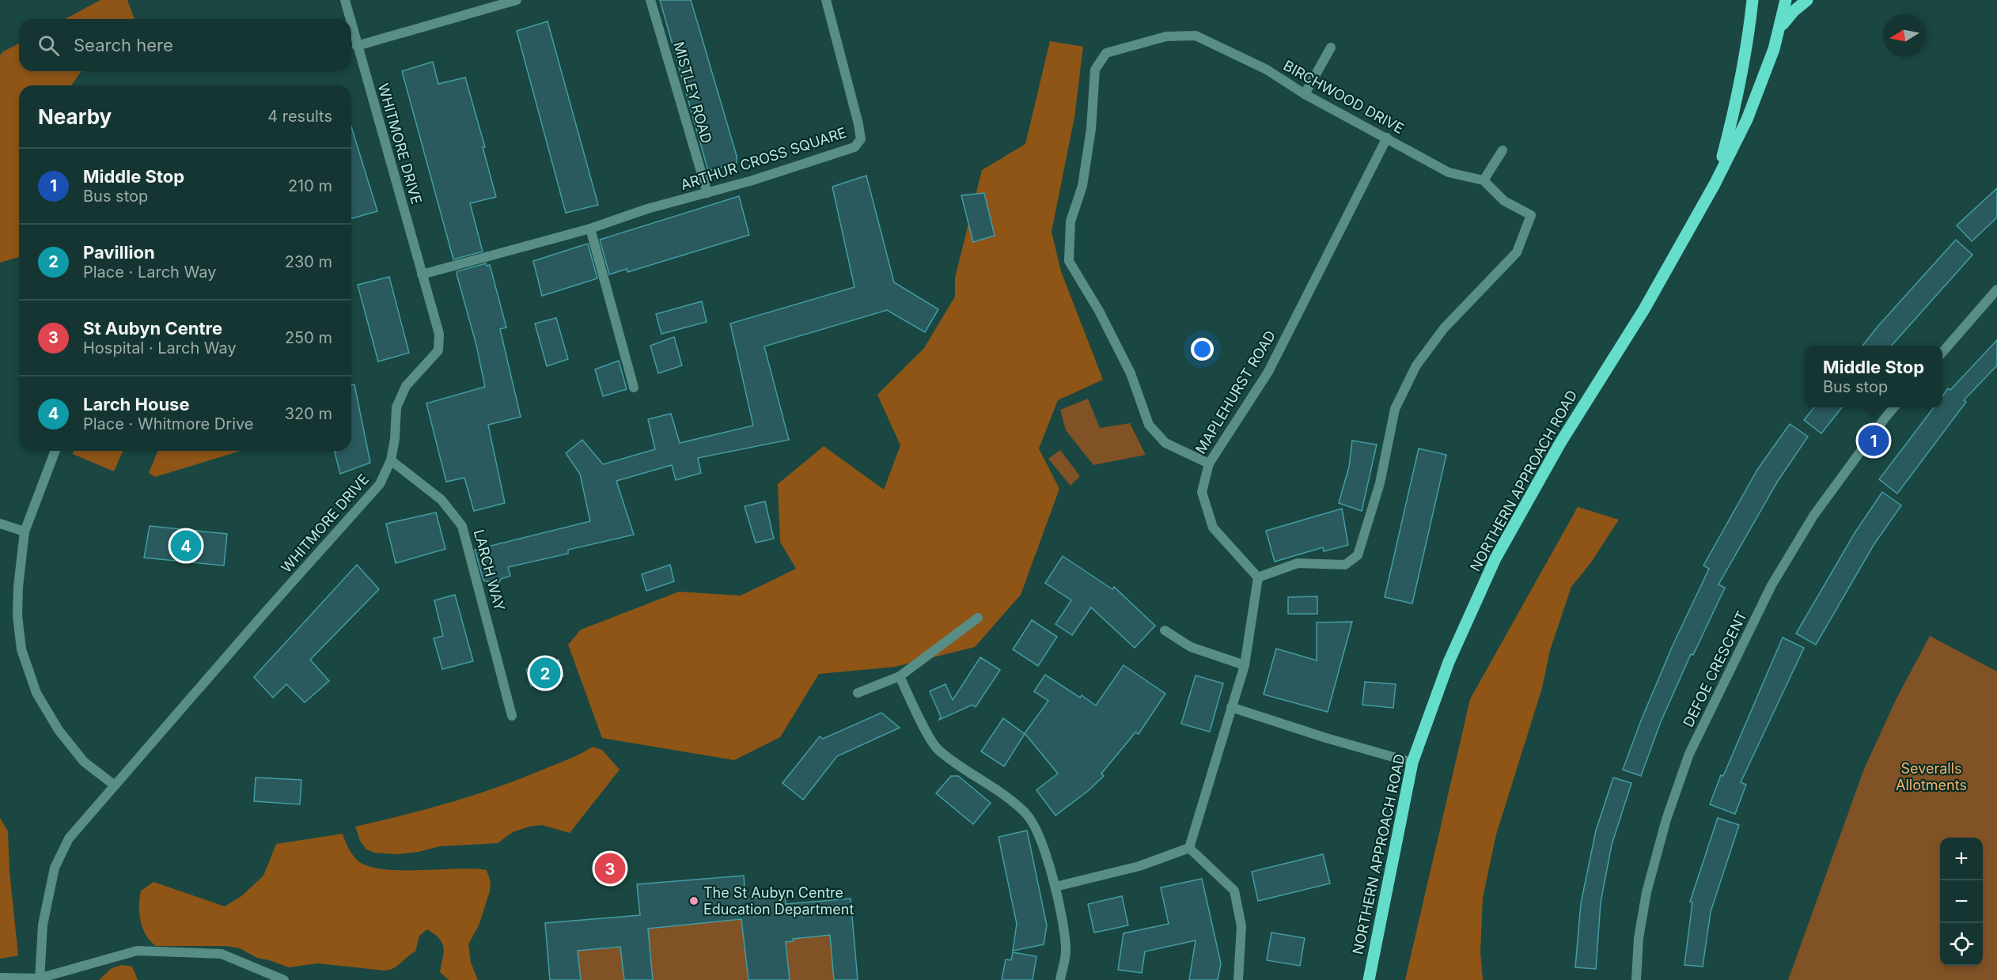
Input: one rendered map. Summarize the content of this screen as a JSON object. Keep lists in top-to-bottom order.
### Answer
{
  "streets": {
    "main road": ["NORTHERN APPROACH ROAD"],
    "street": [
      "MISTLEY ROAD",
      "BIRCHWOOD DRIVE",
      "WHITMORE DRIVE",
      "ARTHUR CROSS SQUARE",
      "MAPLEHURST ROAD",
      "LARCH WAY",
      "DEFOE CRESCENT"
    ]
  },
  "crossings": [
    ["MISTLEY ROAD", "ARTHUR CROSS SQUARE"],
    ["BIRCHWOOD DRIVE", "MAPLEHURST ROAD"],
    ["WHITMORE DRIVE", "ARTHUR CROSS SQUARE"],
    ["WHITMORE DRIVE", "LARCH WAY"]
  ],
  "parks": ["Severalls Allotments"],
  "places": ["The St Aubyn Centre Education Department"],
  "north": "left",
  "page": {
    "search": "Search here",
    "heading": ["Nearby", "4 results"],
    "list": [
      {
        "mark": "1",
        "name": "Middle Stop",
        "note": "Bus stop",
        "value": "210 m"
      },
      {
        "mark": "2",
        "name": "Pavillion",
        "note": "Place · Larch Way",
        "value": "230 m"
      },
      {
        "mark": "3",
        "name": "St Aubyn Centre",
        "note": "Hospital · Larch Way",
        "value": "250 m"
      },
      {
        "mark": "4",
        "name": "Larch House",
        "note": "Place · Whitmore Drive",
        "value": "320 m"
      }
    ],
    "popup": ["Middle Stop", "Bus stop"],
    "pins": [
      "1",
      "4",
      "2",
      "3"
    ],
    "map_buttons": ["+", "−"]
  }
}
